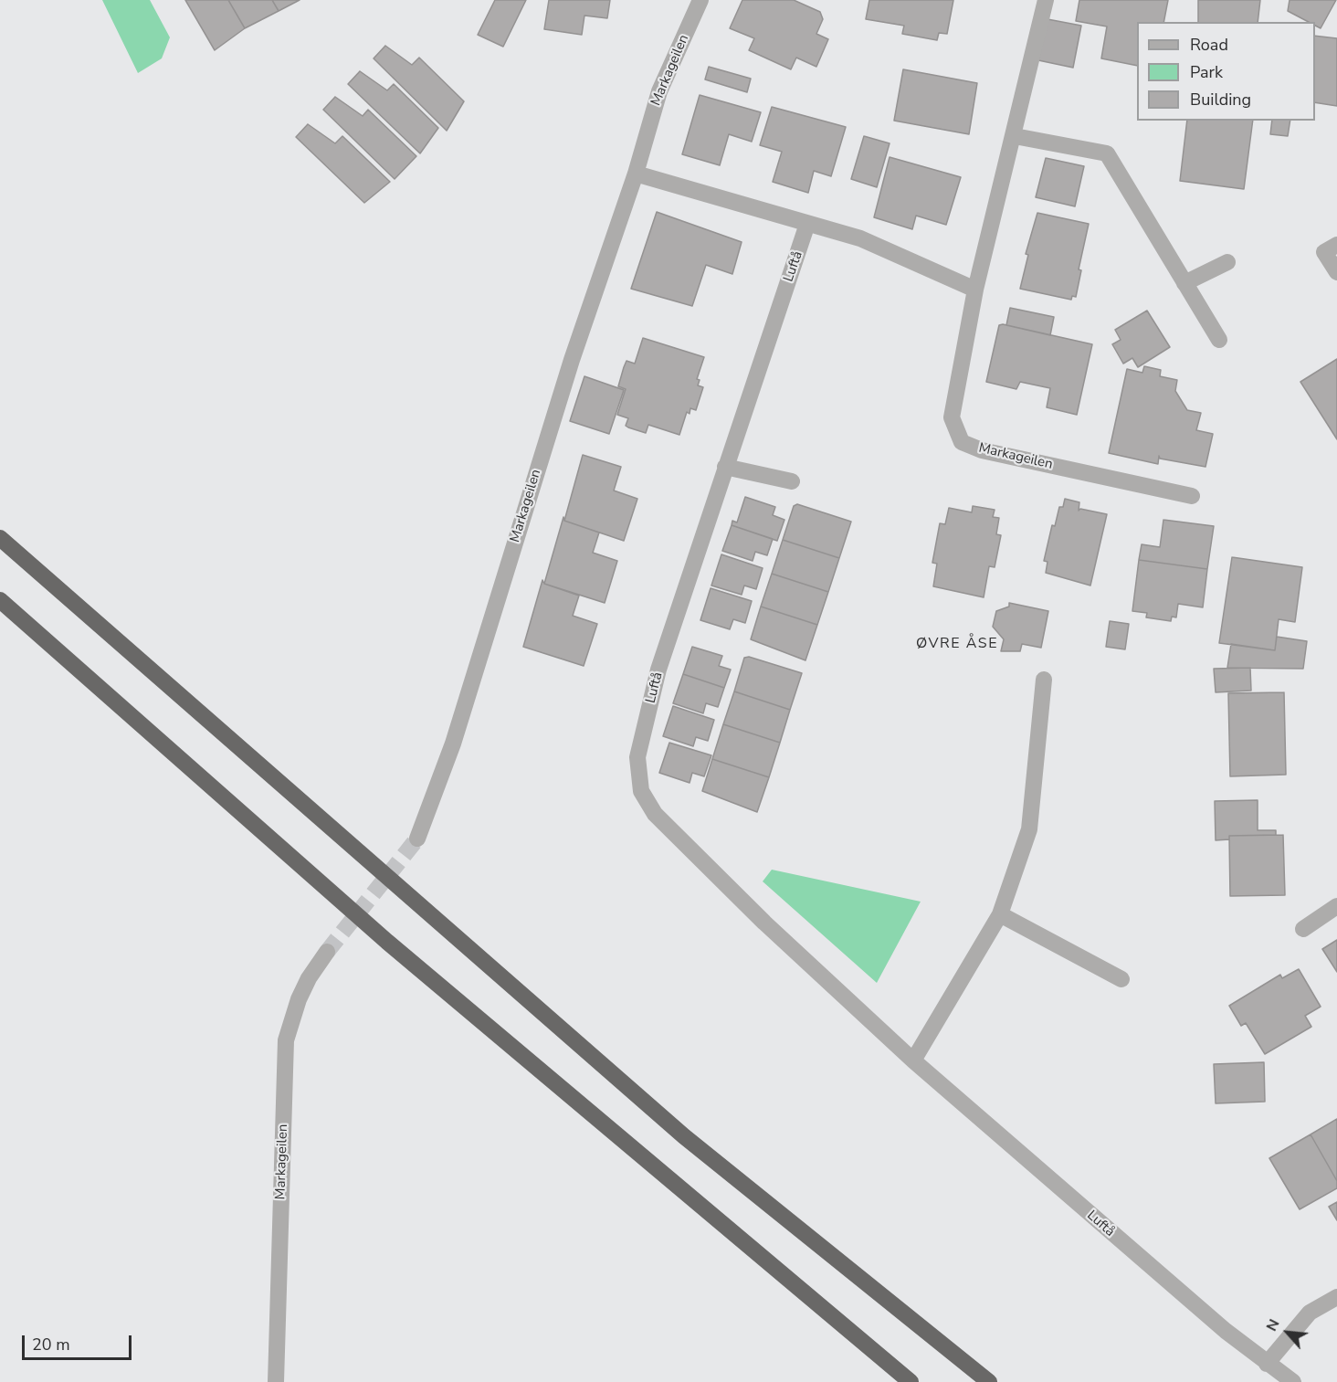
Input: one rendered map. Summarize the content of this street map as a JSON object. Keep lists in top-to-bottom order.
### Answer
{
  "streets": {
    "street": ["Markageilen", "Luftå"]
  },
  "districts": ["ØVRE ÅSE"],
  "legend": ["Road", "Park", "Building"],
  "scale_bar": "20 m",
  "north": "top left"
}
